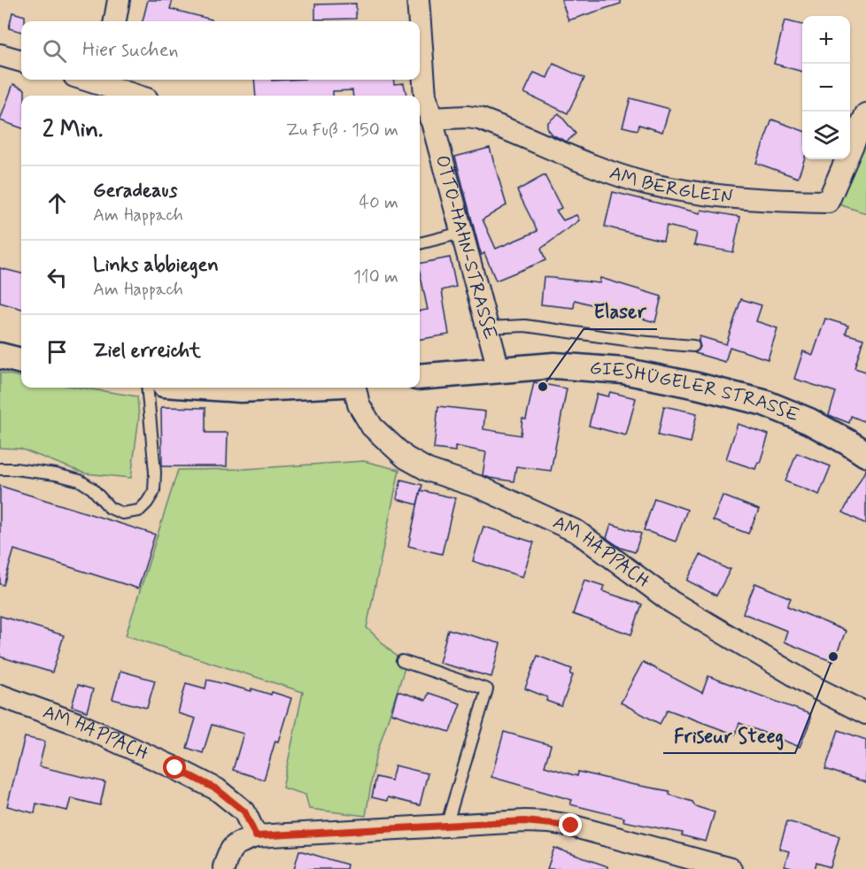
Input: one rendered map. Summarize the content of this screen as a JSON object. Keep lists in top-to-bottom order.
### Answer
{
  "streets": {
    "street": [
      "AM BERGLEIN",
      "OTTO-HAHN-STRASSE",
      "GIESHÜGELER STRASSE",
      "AM HAPPACH"
    ]
  },
  "crossings": [
    ["AM BERGLEIN", "OTTO-HAHN-STRASSE"],
    ["OTTO-HAHN-STRASSE", "GIESHÜGELER STRASSE"]
  ],
  "places": ["Elaser", "Friseur Steeg"],
  "page": {
    "map_buttons": ["+", "−"],
    "search": "Hier suchen",
    "heading": ["2 Min.", "Zu Fuß · 150 m"],
    "list": [
      ["Geradeaus", "Am Happach", "40 m"],
      ["Links abbiegen", "Am Happach", "110 m"],
      "Ziel erreicht"
    ]
  }
}
